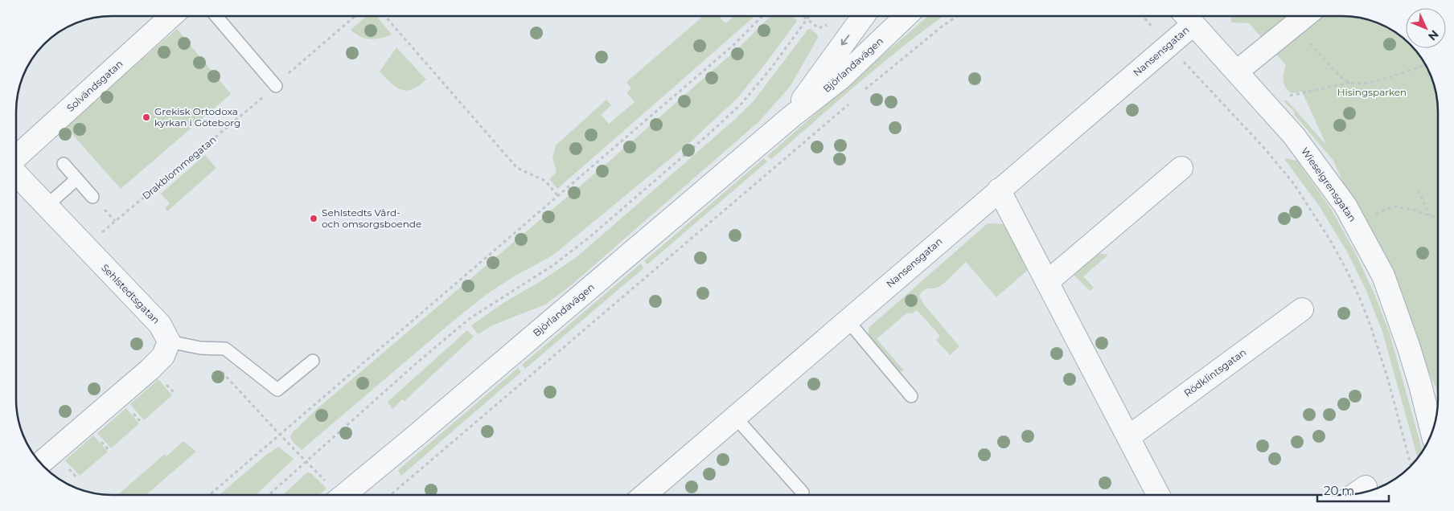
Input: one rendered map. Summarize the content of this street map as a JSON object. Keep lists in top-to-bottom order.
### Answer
{
  "streets": {
    "street": [
      "Nansensgatan",
      "Björlandavägen",
      "Solvändsgatan",
      "Wieselgrensgatan",
      "Sehlstedtsgatan",
      "Rödklintsgatan"
    ],
    "path": ["Drakblommegatan"]
  },
  "crossings": [
    ["Nansensgatan", "Wieselgrensgatan"],
    ["Drakblommegatan", "Sehlstedtsgatan"]
  ],
  "parks": ["Hisingsparken"],
  "places": ["Grekisk Ortodoxa kyrkan i Göteborg", "Sehlstedts Vård- och omsorgsboende"],
  "scale_bar": "20 m",
  "north": "bottom right"
}
